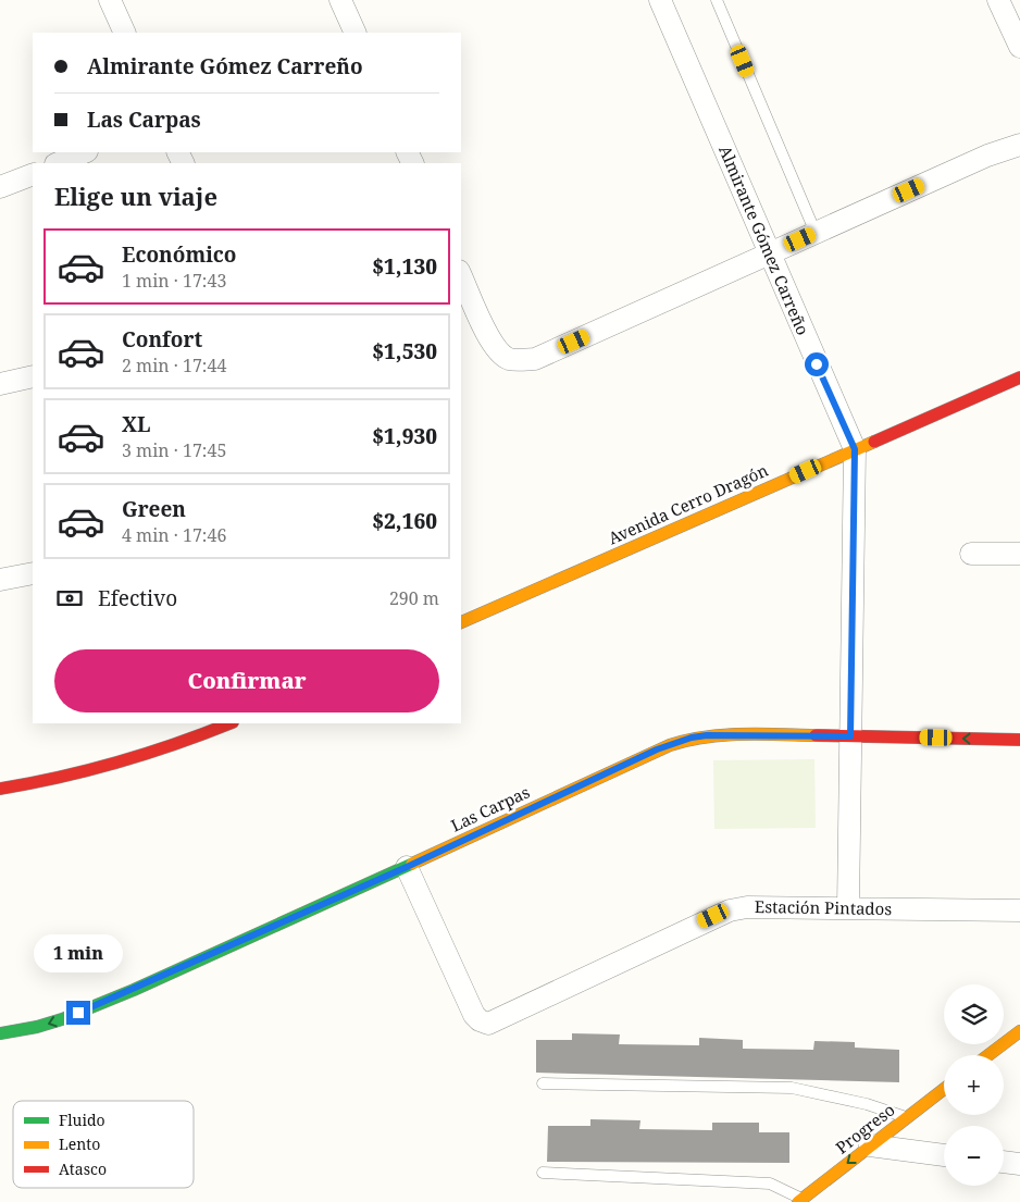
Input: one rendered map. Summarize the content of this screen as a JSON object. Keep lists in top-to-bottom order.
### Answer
{
  "streets": {
    "street": [
      "Almirante Gómez Carreño",
      "Avenida Cerro Dragón",
      "Las Carpas",
      "Estación Pintados",
      "Progreso"
    ]
  },
  "crossings": [
    ["Almirante Gómez Carreño", "Avenida Cerro Dragón"],
    ["Almirante Gómez Carreño", "Las Carpas"],
    ["Almirante Gómez Carreño", "Estación Pintados"],
    ["Las Carpas", "Estación Pintados"]
  ],
  "one_way": ["Las Carpas", "Progreso"],
  "legend": ["Fluido", "Lento", "Atasco"],
  "page": {
    "banner": ["Almirante Gómez Carreño", "Las Carpas"],
    "heading": "Elige un viaje",
    "list": [
      {
        "name": "Económico",
        "note": "1 min · 17:43",
        "value": "$1,130"
      },
      {
        "name": "Confort",
        "note": "2 min · 17:44",
        "value": "$1,530"
      },
      {
        "name": "XL",
        "note": "3 min · 17:45",
        "value": "$1,930"
      },
      {
        "name": "Green",
        "note": "4 min · 17:46",
        "value": "$2,160"
      }
    ],
    "pay": ["Efectivo", "290 m"],
    "buttons": "Confirmar",
    "bubble": "1 min",
    "map_buttons": ["+", "−"]
  }
}
